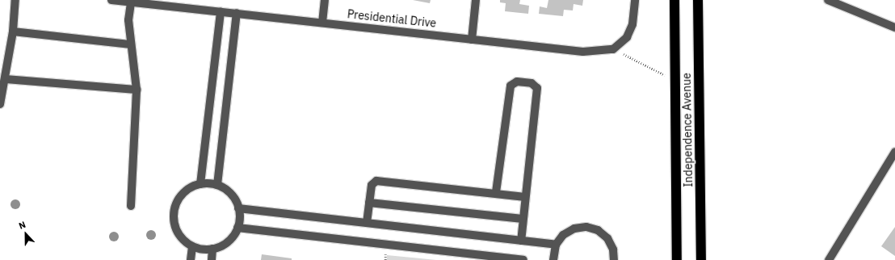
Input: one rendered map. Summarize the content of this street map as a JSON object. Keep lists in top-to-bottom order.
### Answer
{
  "streets": {
    "highway": ["Independence Avenue"],
    "street": ["Presidential Drive"]
  },
  "north": "top"
}
